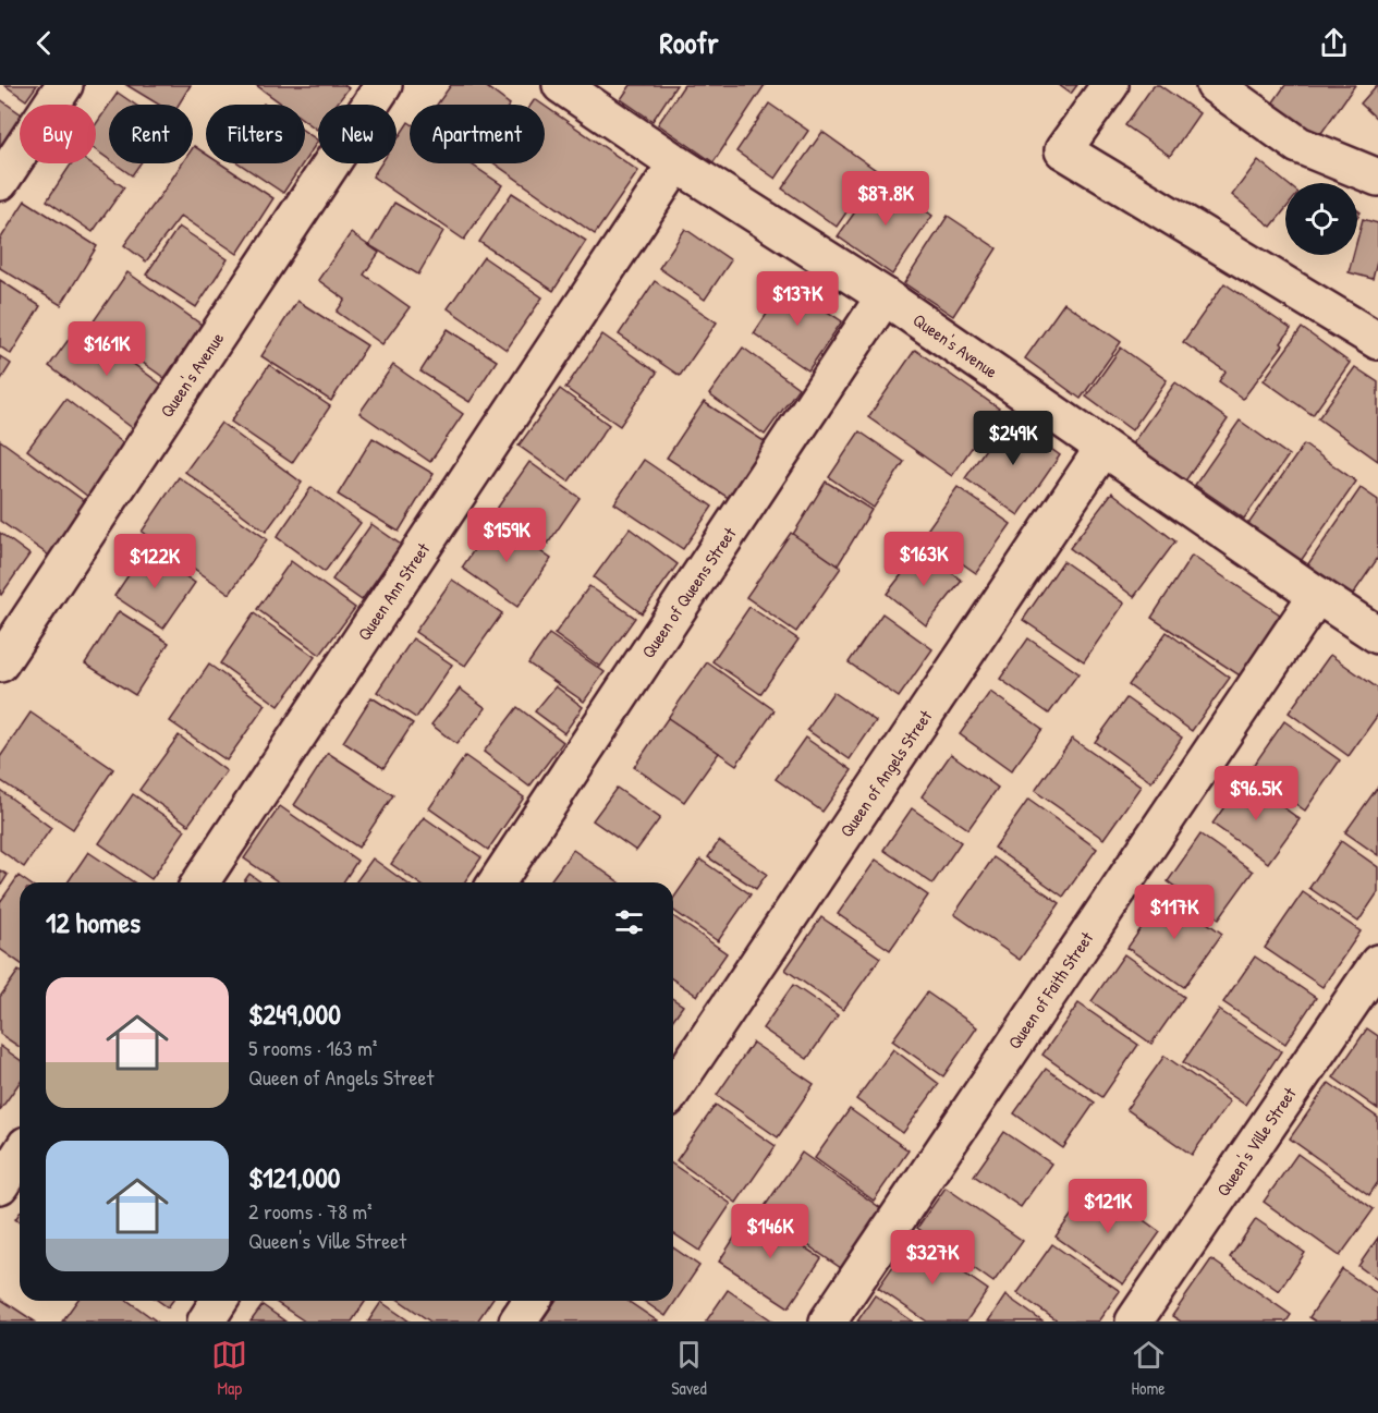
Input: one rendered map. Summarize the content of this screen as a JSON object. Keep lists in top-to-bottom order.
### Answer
{
  "streets": {
    "street": [
      "Queen's Avenue",
      "Queen Ann Street",
      "Queen of Queens Street",
      "Queen of Angels Street",
      "Queen of Faith Street",
      "Queen's Ville Street"
    ]
  },
  "crossings": [
    ["Queen's Avenue", "Queen Ann Street"],
    ["Queen's Avenue", "Queen of Queens Street"],
    ["Queen's Avenue", "Queen of Angels Street"],
    ["Queen's Avenue", "Queen of Faith Street"]
  ],
  "page": {
    "header": "Roofr",
    "chip": [
      "Buy",
      "Rent",
      "Filters",
      "New",
      "Apartment"
    ],
    "price": [
      "$87.8K",
      "$137K",
      "$161K",
      "$249K",
      "$159K",
      "$163K",
      "$122K",
      "$96.5K",
      "$117K",
      "$121K",
      "$146K",
      "$327K"
    ],
    "heading": "12 homes",
    "list": [
      {
        "name": "$249,000",
        "note": "5 rooms · 163 m² · Queen of Angels Street"
      },
      {
        "name": "$121,000",
        "note": "2 rooms · 78 m² · Queen's Ville Street"
      }
    ],
    "tabs": ["Map", "Saved", "Home"]
  }
}
